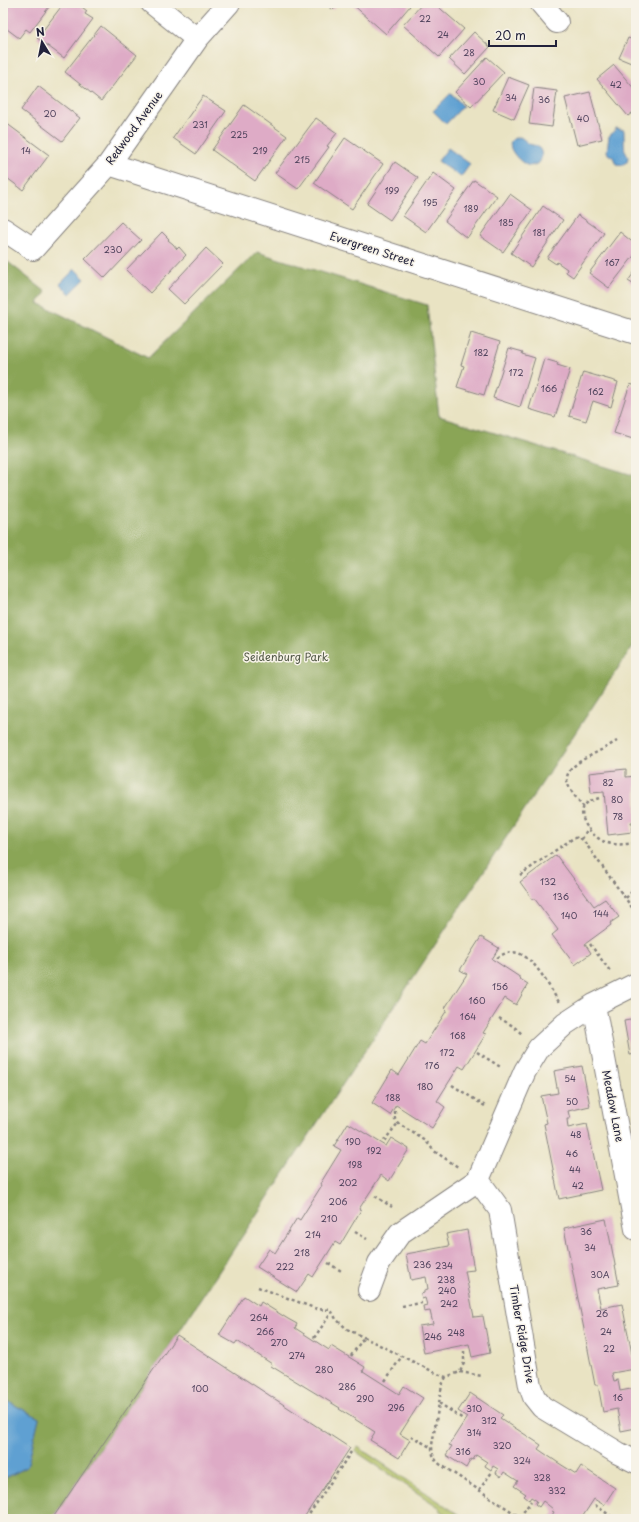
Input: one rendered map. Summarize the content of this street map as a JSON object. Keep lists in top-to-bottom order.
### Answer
{
  "streets": {
    "street": [
      "Redwood Avenue",
      "Evergreen Street",
      "Meadow Lane",
      "Timber Ridge Drive"
    ]
  },
  "crossings": [
    ["Redwood Avenue", "Evergreen Street"]
  ],
  "parks": ["Seidenburg Park"],
  "house_numbers": [
    "22",
    "24",
    "28",
    "30",
    "42",
    "34",
    "36",
    "20",
    "40",
    "231",
    "225",
    "14",
    "219",
    "215",
    "199",
    "195",
    "189",
    "185",
    "181",
    "230",
    "167",
    "182",
    "172",
    "166",
    "162",
    "82",
    "80",
    "78",
    "132",
    "136",
    "144",
    "140",
    "156",
    "160",
    "164",
    "168",
    "172",
    "176",
    "54",
    "180",
    "188",
    "50",
    "48",
    "190",
    "192",
    "46",
    "198",
    "44",
    "202",
    "42",
    "206",
    "210",
    "36",
    "214",
    "34",
    "218",
    "236",
    "234",
    "222",
    "30A",
    "238",
    "240",
    "242",
    "26",
    "264",
    "266",
    "24",
    "248",
    "246",
    "270",
    "22",
    "274",
    "280",
    "286",
    "100",
    "16",
    "290",
    "296",
    "310",
    "312",
    "314",
    "320",
    "316",
    "324",
    "328",
    "332"
  ],
  "scale_bar": "20 m",
  "north": "top"
}
